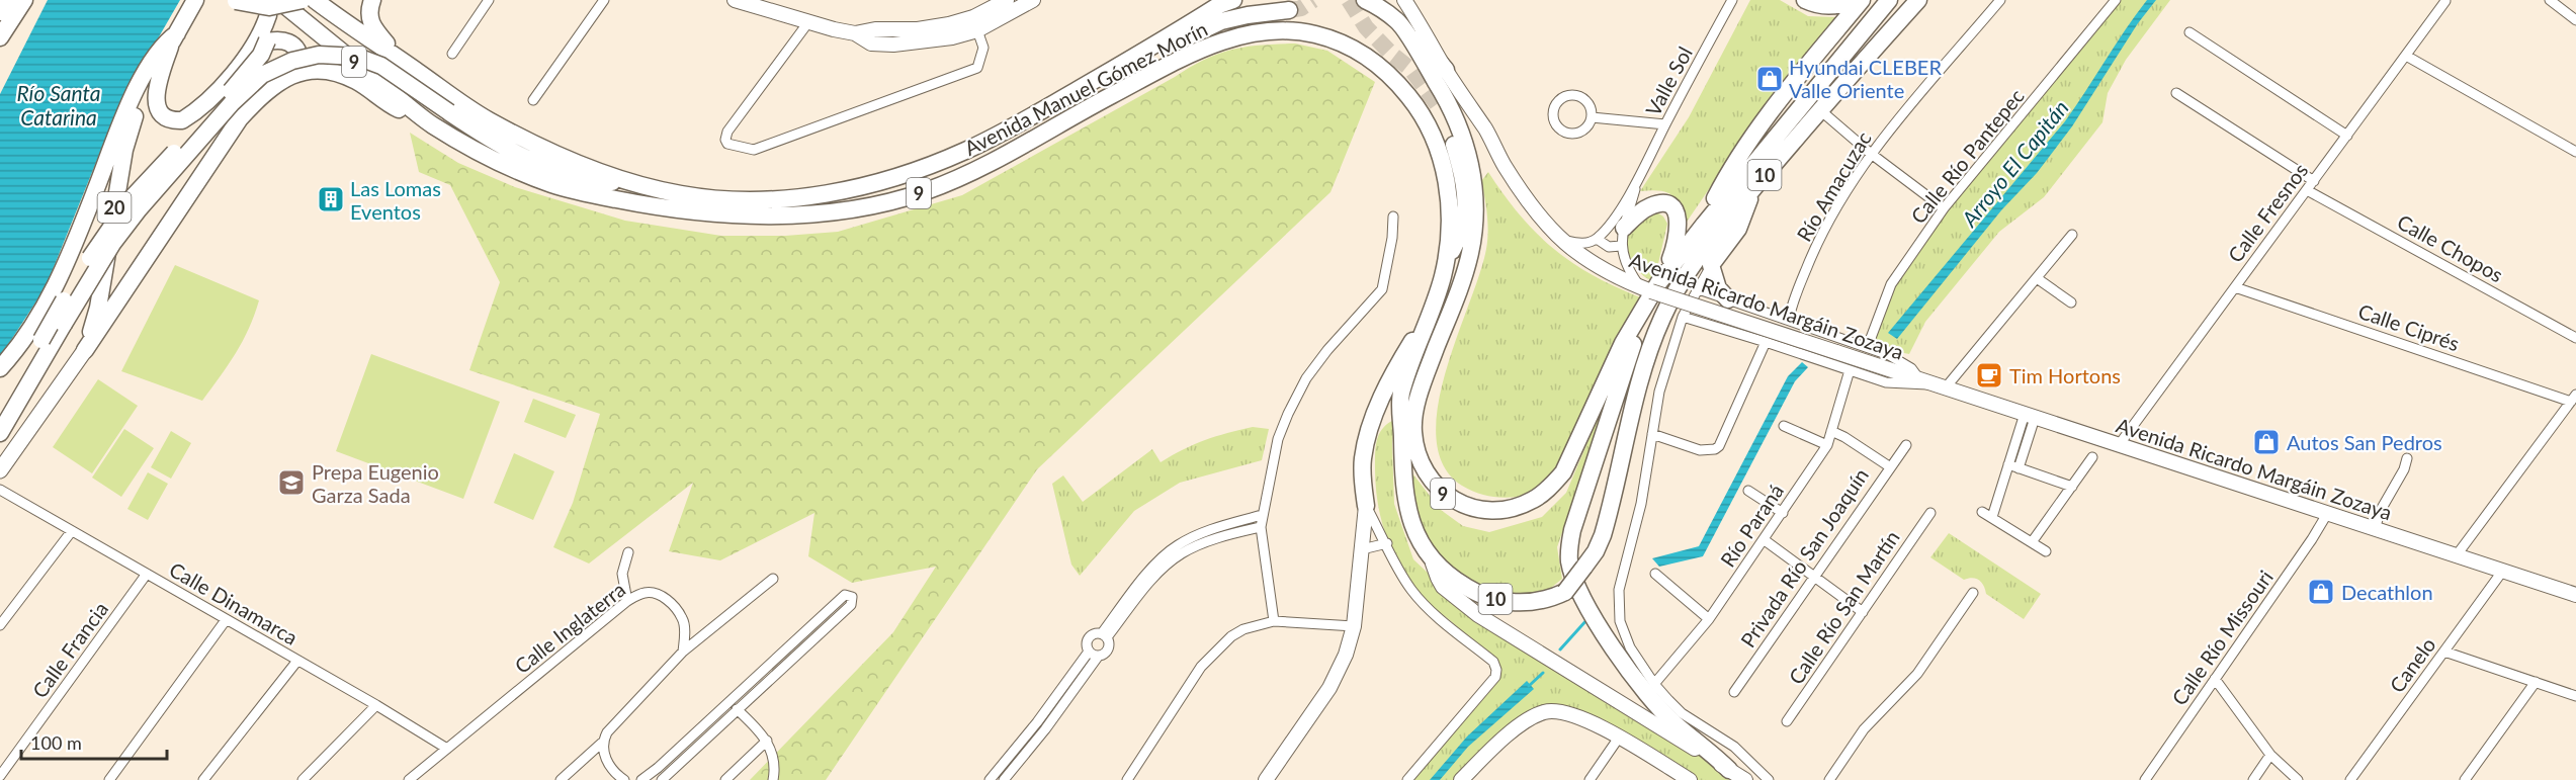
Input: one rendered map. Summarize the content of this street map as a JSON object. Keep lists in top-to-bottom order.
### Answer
{
  "streets": {
    "highway": [
      "9",
      "Avenida Manuel Gómez Morín",
      "10",
      "20"
    ],
    "street": [
      "Valle Sol",
      "Calle Río Pantepec",
      "Río Amacuzac",
      "Calle Fresnos",
      "Calle Chopos",
      "Avenida Ricardo Margáin Zozaya",
      "Calle Ciprés",
      "Río Paraná",
      "Privada Río San Joaquín",
      "Calle Dinamarca",
      "Calle Río San Martín",
      "Calle Inglaterra",
      "Calle Río Missouri",
      "Calle Francia",
      "Canelo"
    ]
  },
  "crossings": [
    ["9", "10"],
    ["9", "Avenida Ricardo Margáin Zozaya"],
    ["Avenida Manuel Gómez Morín", "10"],
    ["Calle Río Pantepec", "Avenida Ricardo Margáin Zozaya"],
    ["10", "Avenida Ricardo Margáin Zozaya"],
    ["Río Amacuzac", "Avenida Ricardo Margáin Zozaya"],
    ["Calle Fresnos", "Calle Chopos"],
    ["Calle Fresnos", "Avenida Ricardo Margáin Zozaya"],
    ["Calle Fresnos", "Calle Ciprés"],
    ["Avenida Ricardo Margáin Zozaya", "Calle Río Missouri"],
    ["Avenida Ricardo Margáin Zozaya", "Canelo"],
    ["Calle Dinamarca", "Calle Inglaterra"],
    ["Calle Dinamarca", "Calle Francia"]
  ],
  "water": ["Río Santa Catarina", "Arroyo El Capitán"],
  "places": {
    "shop": ["Hyundai CLEBER Valle Oriente", "Autos San Pedros", "Decathlon"],
    "building": ["Las Lomas Eventos"],
    "cafe": ["Tim Hortons"],
    "school or university": ["Prepa Eugenio Garza Sada"]
  },
  "scale_bar": "100 m"
}
